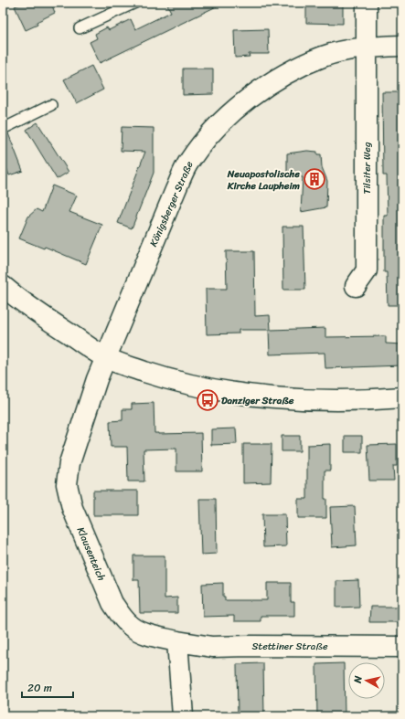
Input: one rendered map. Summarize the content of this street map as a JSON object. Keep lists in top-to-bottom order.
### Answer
{
  "streets": {
    "street": [
      "Tilsiter Weg",
      "Königsberger Straße",
      "Klausenteich",
      "Stettiner Straße"
    ]
  },
  "crossings": [
    ["Tilsiter Weg", "Königsberger Straße"],
    ["Königsberger Straße", "Klausenteich"],
    ["Klausenteich", "Stettiner Straße"]
  ],
  "places": {
    "building": ["Neuapostolische Kirche Laupheim"],
    "bus stop": ["Danziger Straße"]
  },
  "scale_bar": "20 m",
  "north": "left"
}
